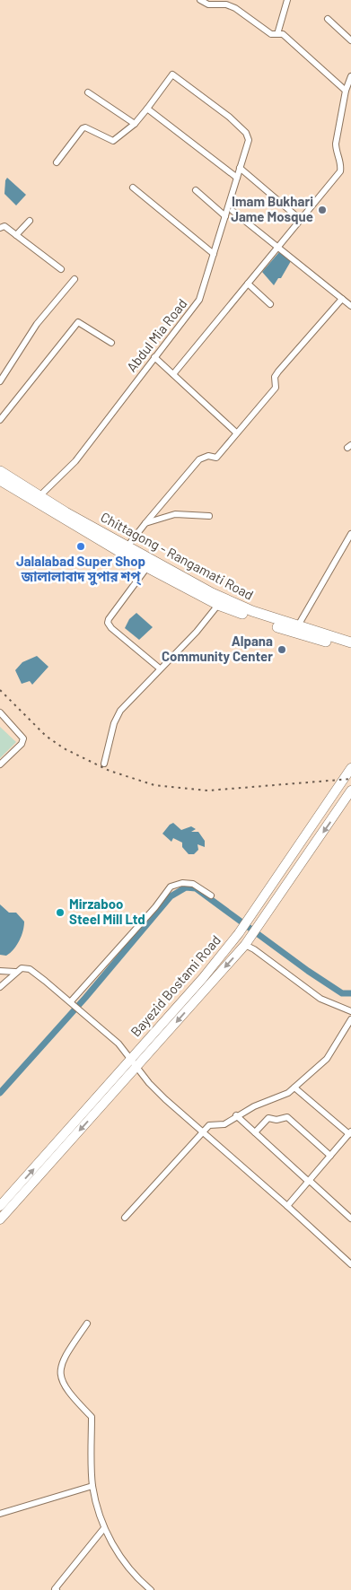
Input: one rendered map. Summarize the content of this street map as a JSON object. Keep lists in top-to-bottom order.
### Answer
{
  "streets": {
    "highway": ["Chittagong - Rangamati Road"],
    "main road": ["Bayezid Bostami Road"],
    "street": ["Abdul Mia Road"]
  },
  "crossings": [
    ["Abdul Mia Road", "Chittagong - Rangamati Road"]
  ],
  "places": [
    "Imam Bukhari Jame Mosque",
    "Jalalabad Super Shop জালালাবাদ সুপার শপ্",
    "Alpana Community Center",
    "Mirzaboo Steel Mill Ltd"
  ]
}
